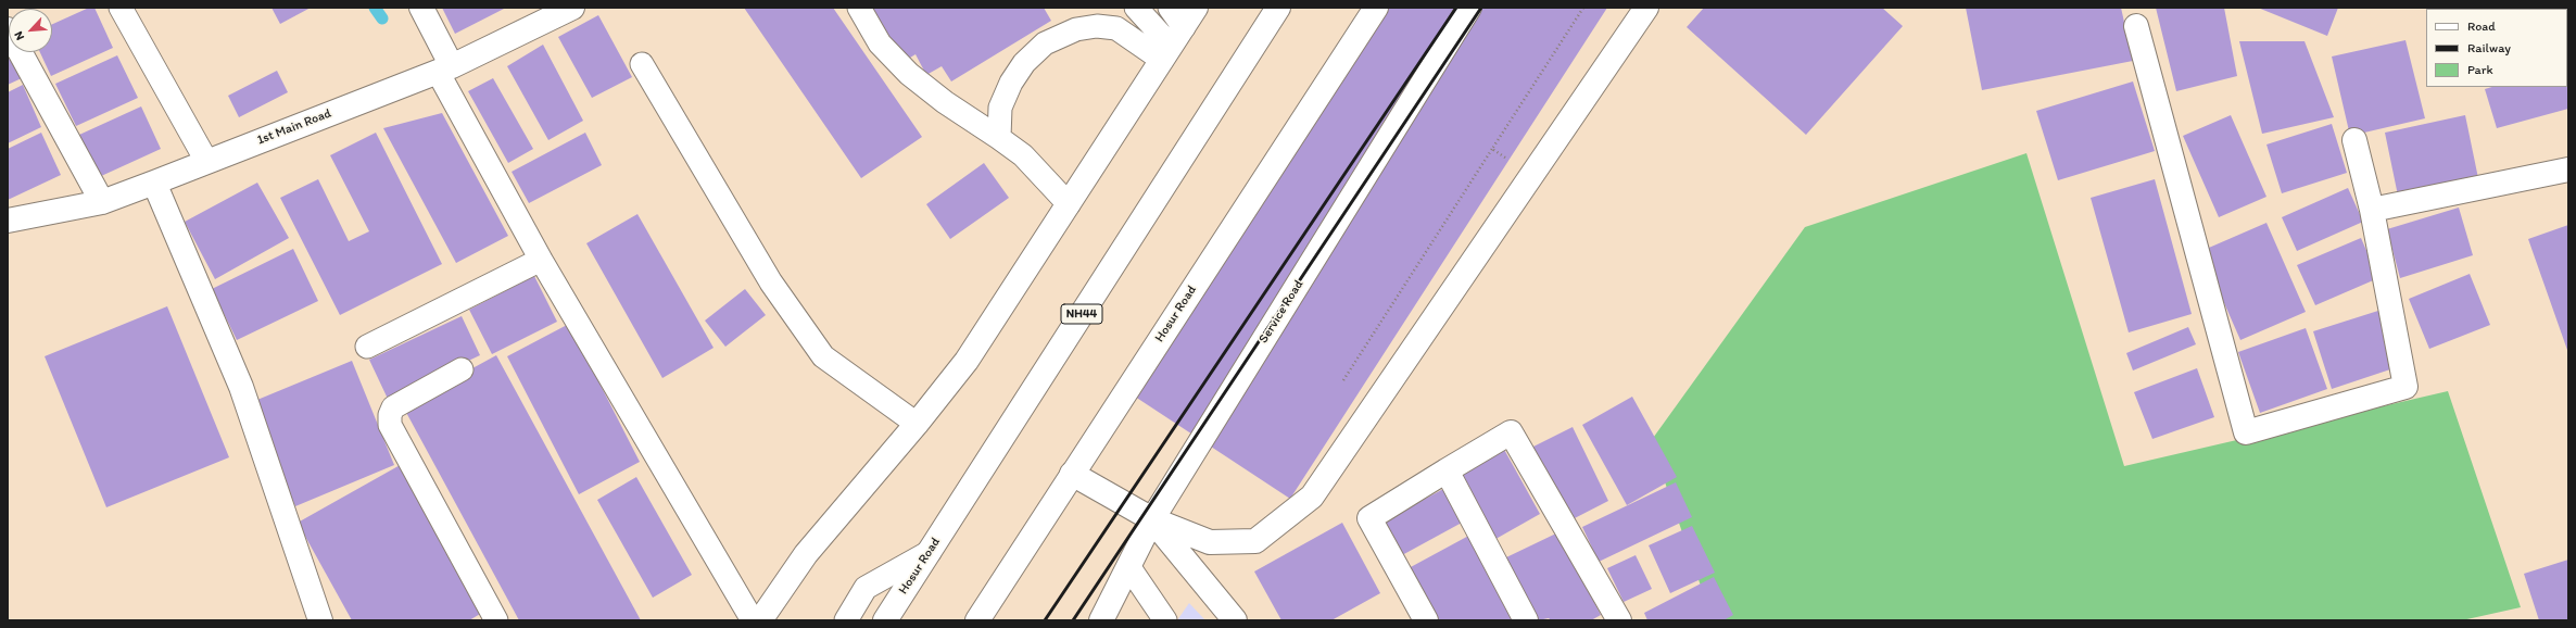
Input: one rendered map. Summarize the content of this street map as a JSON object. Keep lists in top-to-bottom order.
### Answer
{
  "streets": {
    "main road": [
      "1st Main Road",
      "Service Road",
      "NH44",
      "Hosur Road"
    ]
  },
  "legend": ["Road", "Railway", "Park"],
  "north": "bottom left"
}
